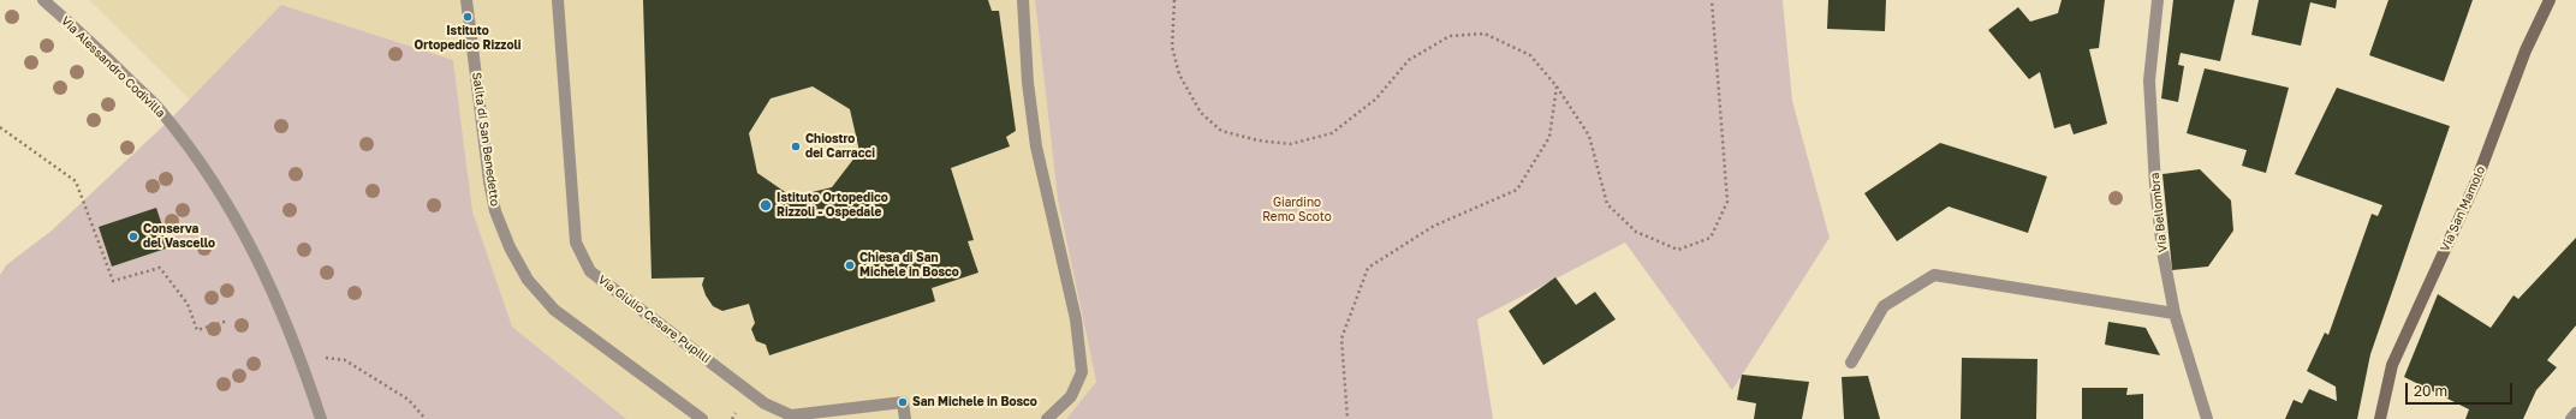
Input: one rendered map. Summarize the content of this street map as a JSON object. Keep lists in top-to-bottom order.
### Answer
{
  "streets": {
    "main road": ["Via San Mamolo"],
    "street": [
      "Via Alessandro Codivilla",
      "Salita di San Benedetto",
      "Via Bellombra",
      "Via Giulio Cesare Pupilli"
    ]
  },
  "parks": ["Giardino Remo Scoto"],
  "places": [
    "Istituto Ortopedico Rizzoli",
    "Chiostro dei Carracci",
    "Istituto Ortopedico Rizzoli - Ospedale",
    "Conserva del Vascello",
    "Chiesa di San Michele in Bosco",
    "San Michele in Bosco"
  ],
  "scale_bar": "20 m"
}
